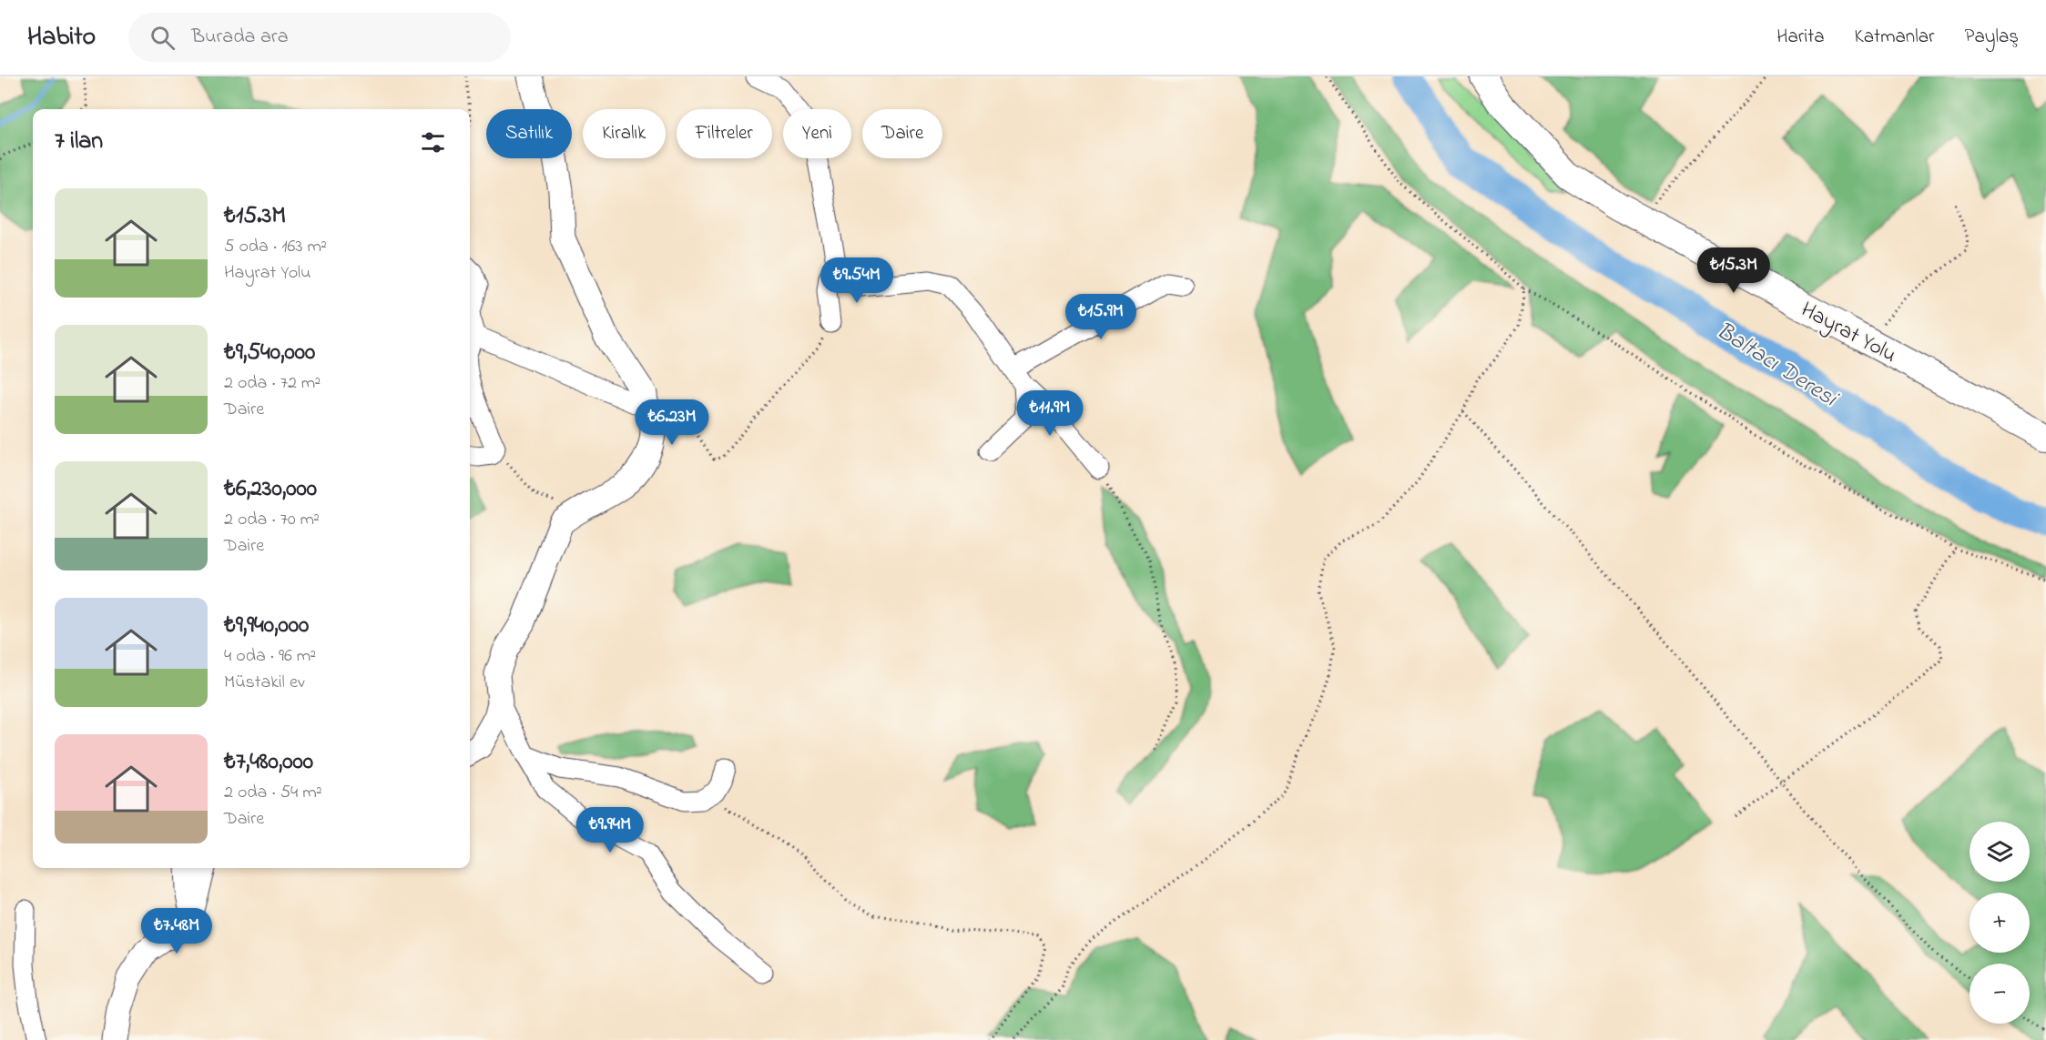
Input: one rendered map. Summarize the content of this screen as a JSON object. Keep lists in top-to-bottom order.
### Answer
{
  "streets": {
    "main road": ["Hayrat Yolu"]
  },
  "water": ["Baltacı Deresi"],
  "page": {
    "header": "Habito",
    "search": "Burada ara",
    "nav": ["Harita", "Katmanlar", "Paylaş"],
    "chip": [
      "Satılık",
      "Kiralık",
      "Filtreler",
      "Yeni",
      "Daire"
    ],
    "heading": "7 ilan",
    "list": [
      {
        "name": "₺15.3M",
        "note": "5 oda · 163 m² · Hayrat Yolu"
      },
      {
        "name": "₺9,540,000",
        "note": "2 oda · 72 m² · Daire"
      },
      {
        "name": "₺6,230,000",
        "note": "2 oda · 70 m² · Daire"
      },
      {
        "name": "₺9,940,000",
        "note": "4 oda · 96 m² · Müstakil ev"
      },
      {
        "name": "₺7,480,000",
        "note": "2 oda · 54 m² · Daire"
      }
    ],
    "price": [
      "₺15.3M",
      "₺9.54M",
      "₺15.9M",
      "₺11.9M",
      "₺6.23M",
      "₺9.94M",
      "₺7.48M"
    ],
    "map_buttons": ["+", "−"]
  }
}
